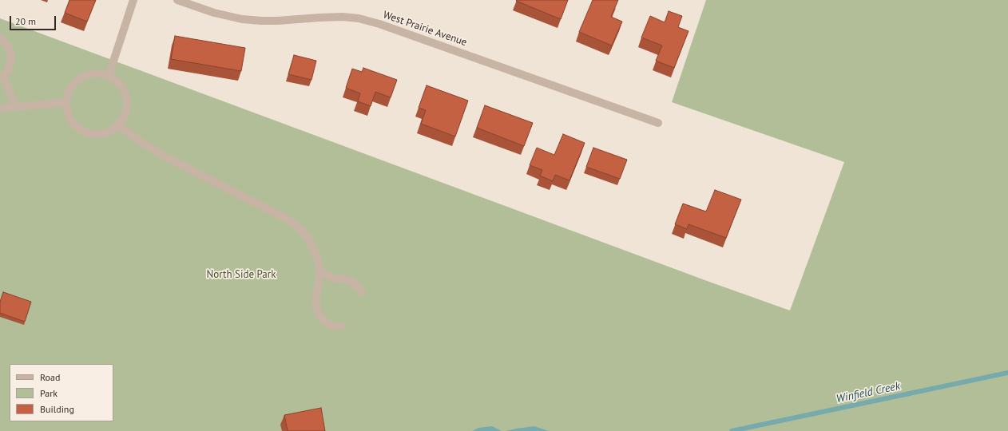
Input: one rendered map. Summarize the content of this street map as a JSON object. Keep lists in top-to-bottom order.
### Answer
{
  "streets": {
    "street": ["West Prairie Avenue"]
  },
  "water": ["Winfield Creek"],
  "parks": ["North Side Park"],
  "legend": ["Road", "Park", "Building"],
  "scale_bar": "20 m"
}
